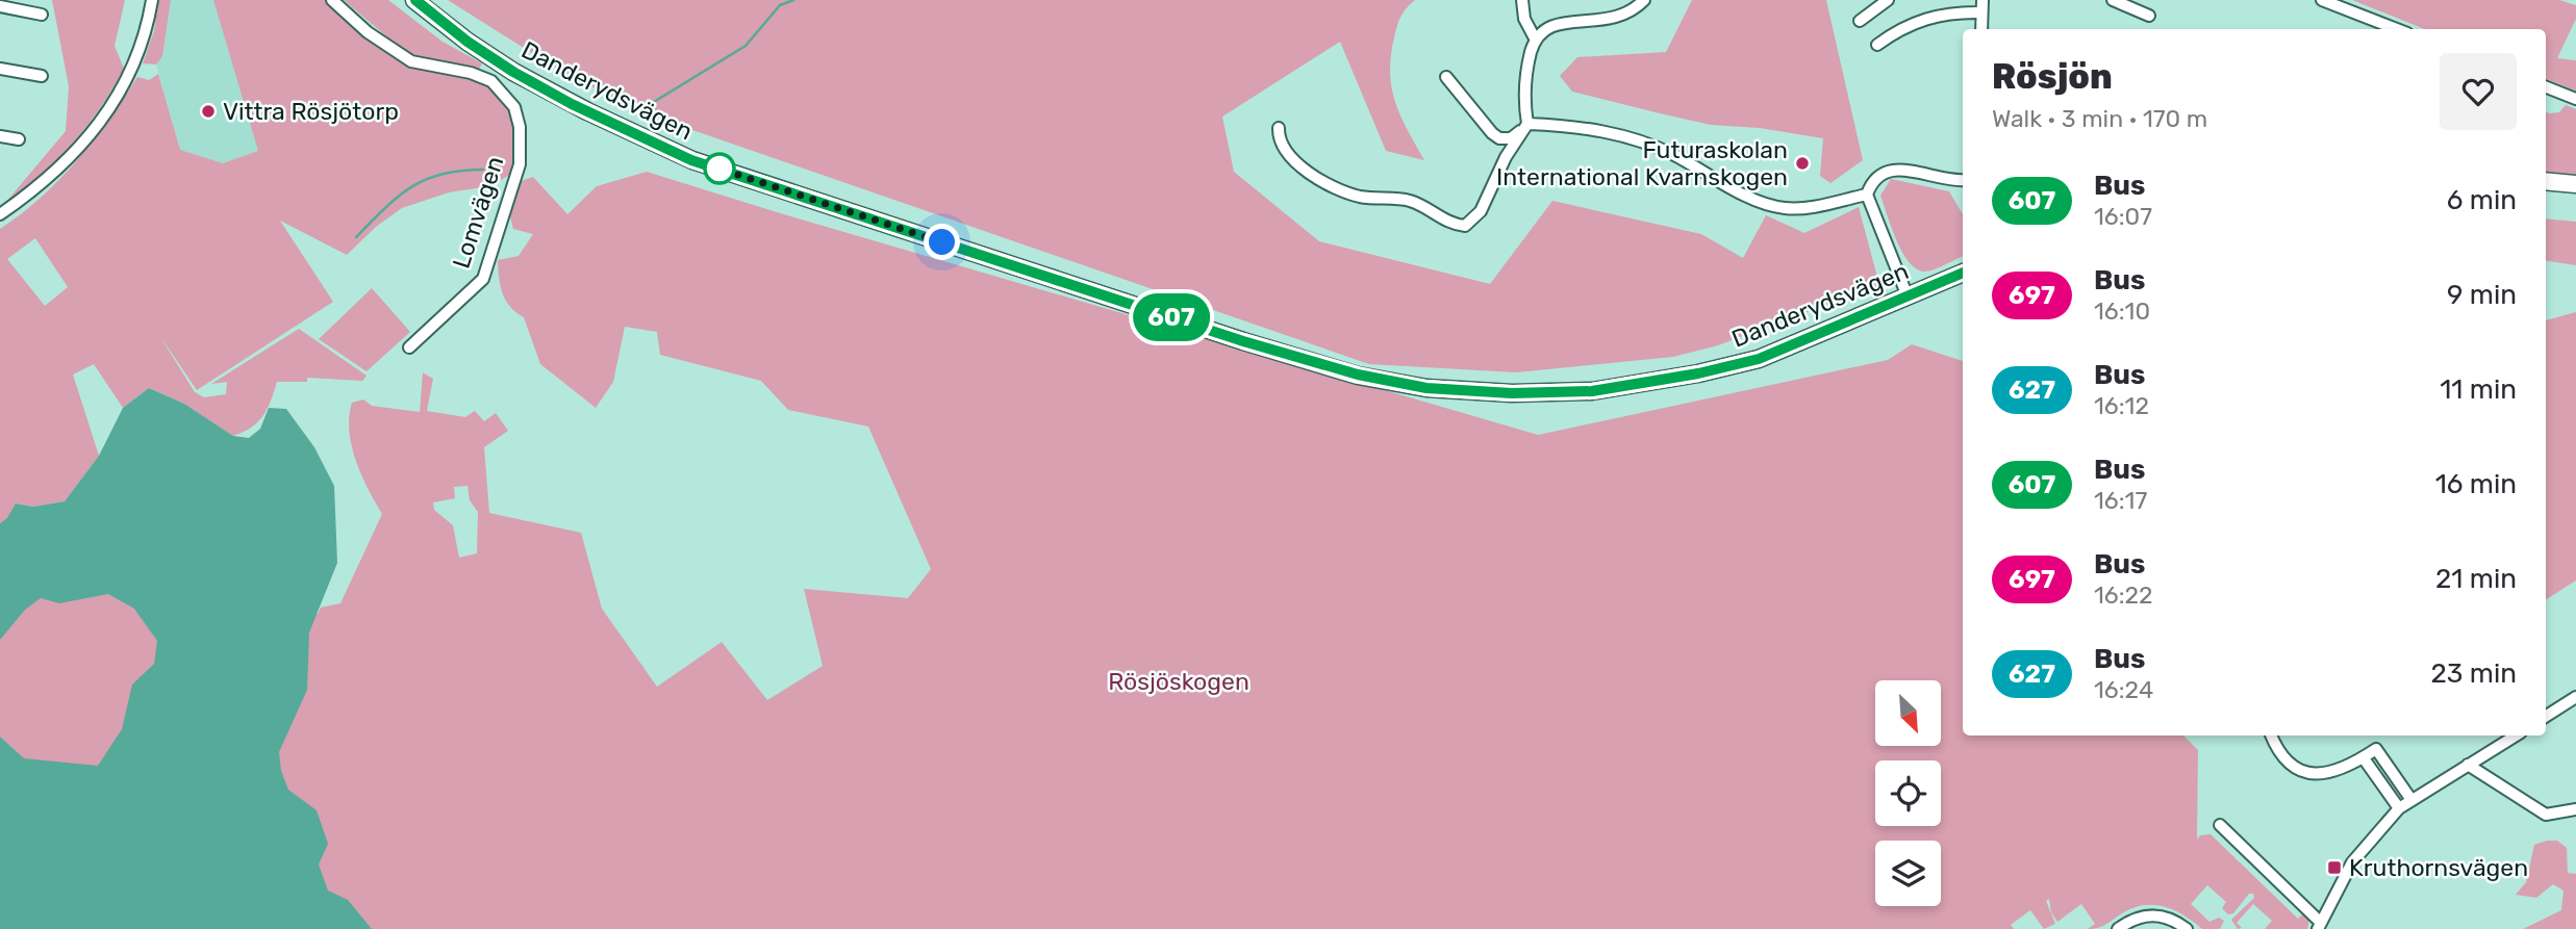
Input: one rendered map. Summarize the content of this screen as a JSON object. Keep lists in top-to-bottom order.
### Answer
{
  "streets": {
    "main road": ["Danderydsvägen"],
    "street": ["Lomvägen"]
  },
  "parks": ["Rösjöskogen"],
  "places": {
    "other": ["Vittra Rösjötorp", "Futuraskolan International Kvarnskogen"],
    "transit": ["Kruthornsvägen"]
  },
  "lines": ["bus line 607"],
  "north": "bottom right",
  "page": {
    "on_map": "607",
    "heading": ["Rösjön", "Walk · 3 min · 170 m"],
    "list": [
      {
        "mark": "607",
        "name": "Bus",
        "note": "16:07",
        "value": "6 min"
      },
      {
        "mark": "697",
        "name": "Bus",
        "note": "16:10",
        "value": "9 min"
      },
      {
        "mark": "627",
        "name": "Bus",
        "note": "16:12",
        "value": "11 min"
      },
      {
        "mark": "607",
        "name": "Bus",
        "note": "16:17",
        "value": "16 min"
      },
      {
        "mark": "697",
        "name": "Bus",
        "note": "16:22",
        "value": "21 min"
      },
      {
        "mark": "627",
        "name": "Bus",
        "note": "16:24",
        "value": "23 min"
      }
    ]
  }
}
